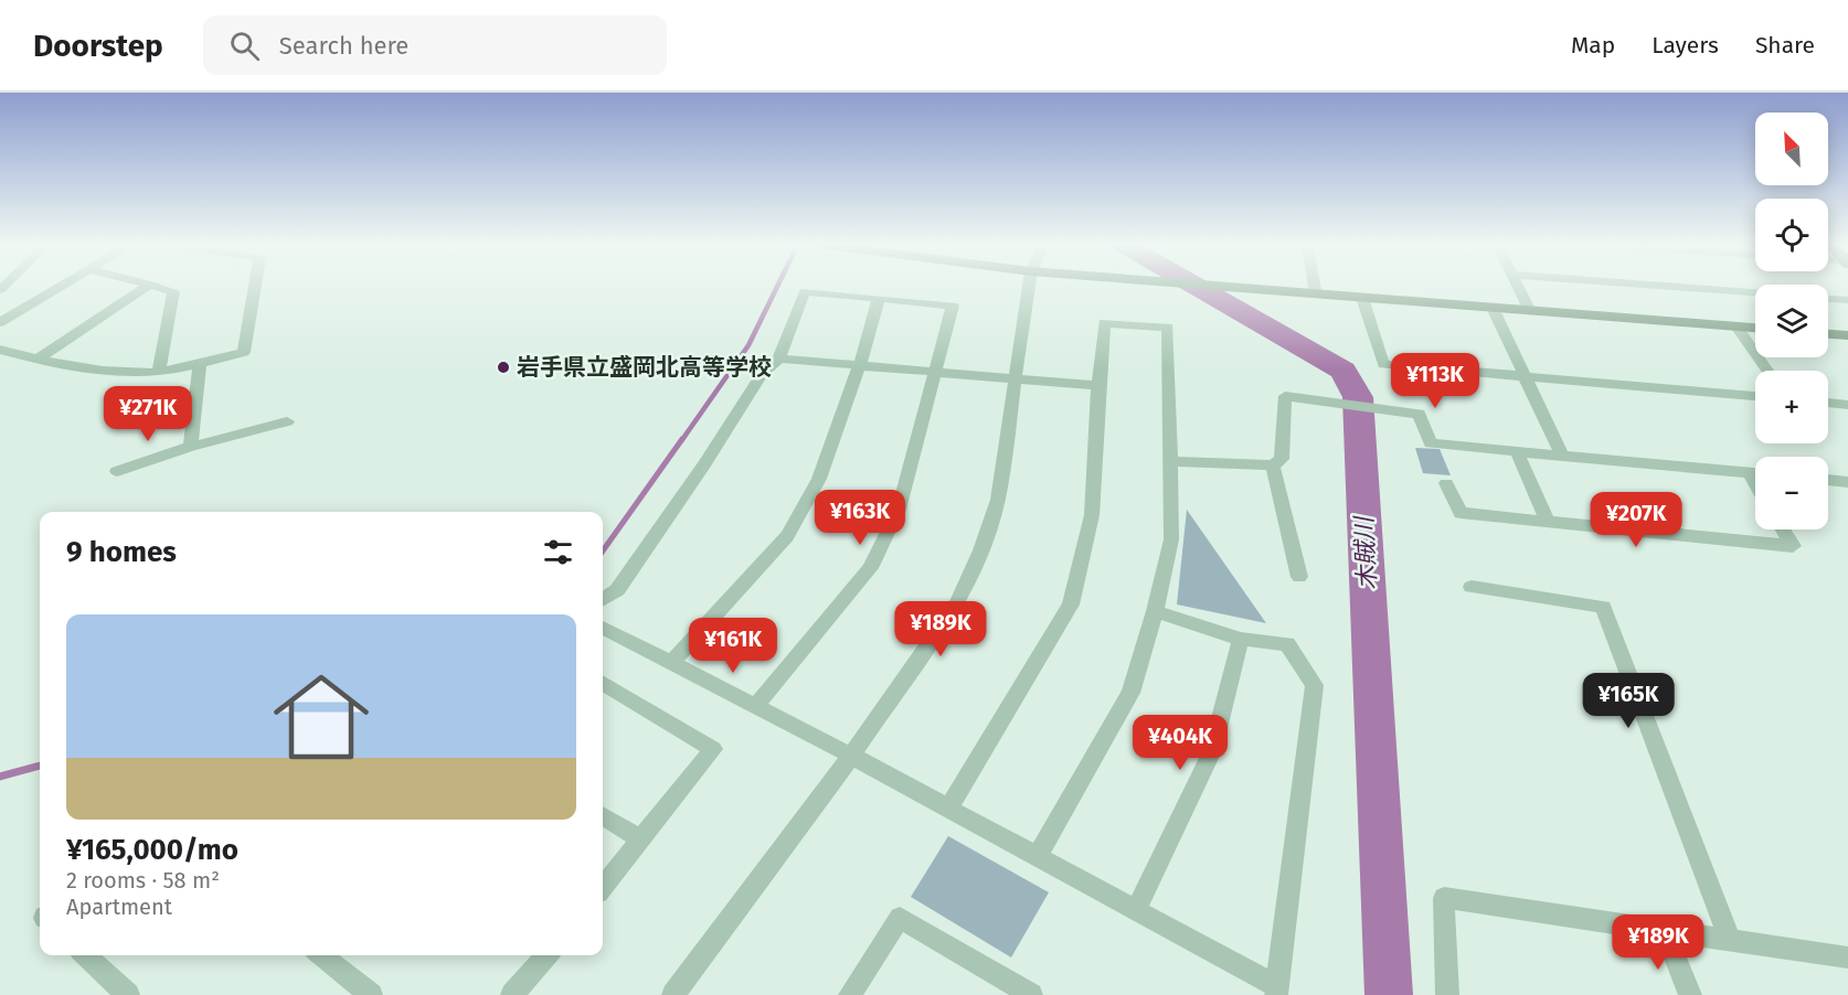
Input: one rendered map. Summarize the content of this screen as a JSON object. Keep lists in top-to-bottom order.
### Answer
{
  "water": ["木賊川"],
  "places": ["岩手県立盛岡北高等学校"],
  "north": "top left",
  "page": {
    "header": "Doorstep",
    "search": "Search here",
    "nav": ["Map", "Layers", "Share"],
    "map_buttons": ["+", "−"],
    "price": [
      "¥113K",
      "¥271K",
      "¥163K",
      "¥207K",
      "¥189K",
      "¥161K",
      "¥165K",
      "¥404K",
      "¥189K"
    ],
    "heading": "9 homes",
    "list": [
      {
        "name": "¥165,000/mo",
        "note": "2 rooms · 58 m² · Apartment"
      }
    ]
  }
}
